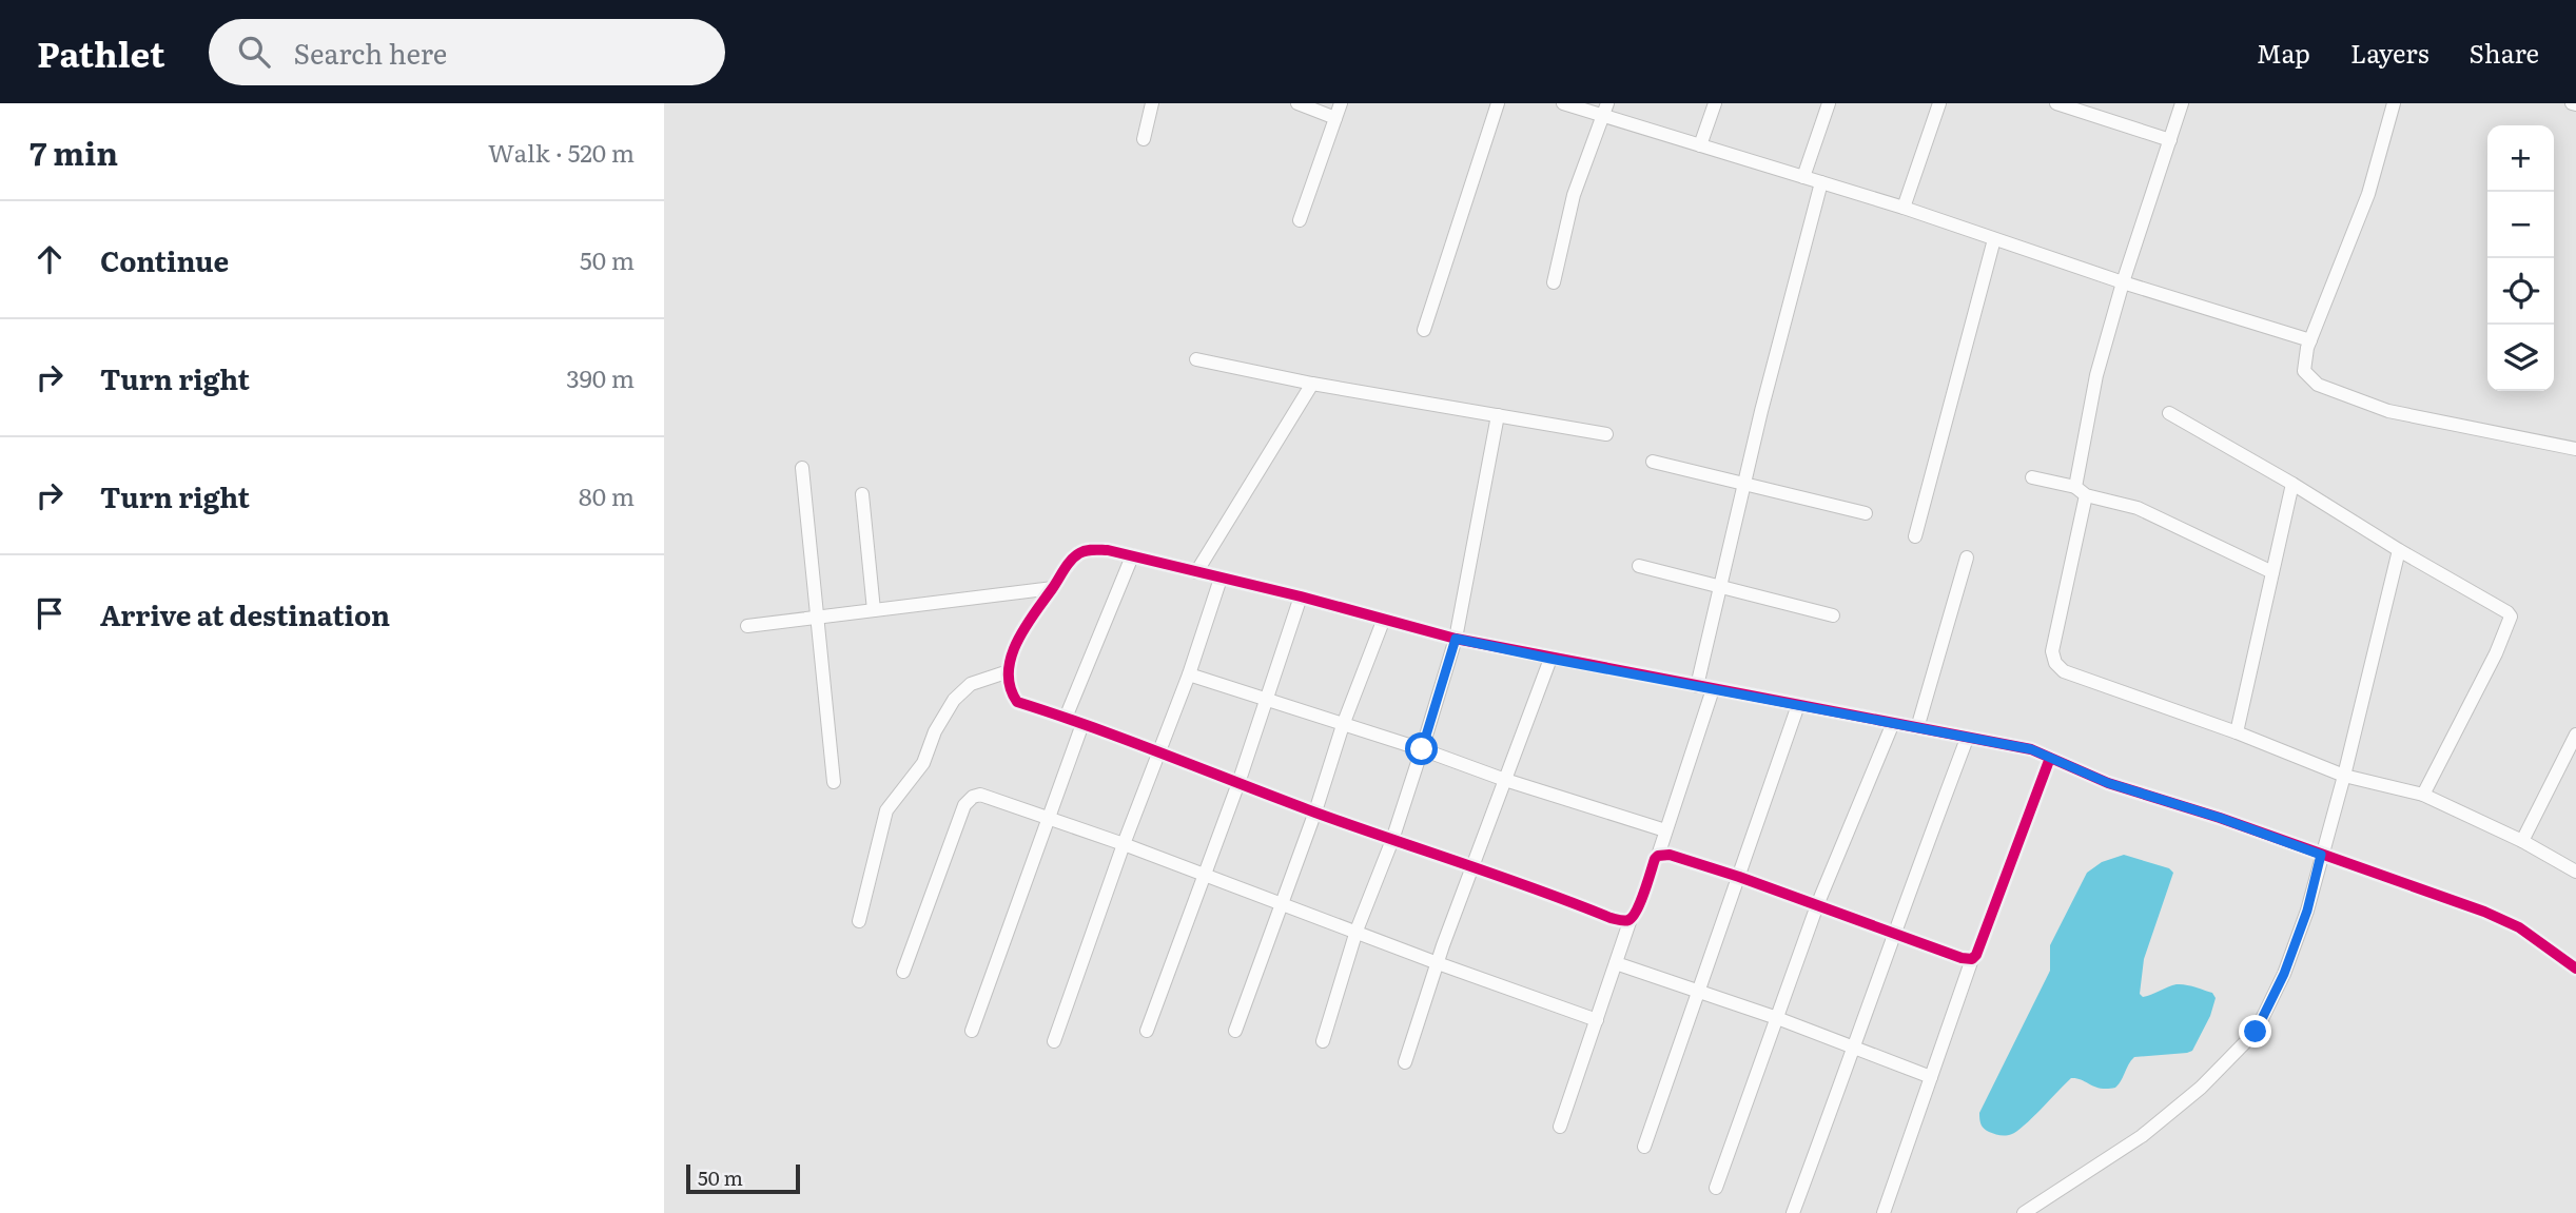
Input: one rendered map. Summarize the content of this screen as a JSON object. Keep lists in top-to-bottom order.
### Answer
{
  "scale_bar": "50 m",
  "page": {
    "header": "Pathlet",
    "search": "Search here",
    "nav": ["Map", "Layers", "Share"],
    "heading": ["7 min", "Walk · 520 m"],
    "map_buttons": ["+", "−"],
    "list": [
      ["Continue", "50 m"],
      ["Turn right", "390 m"],
      ["Turn right", "80 m"],
      "Arrive at destination"
    ],
    "scale": "50 m"
  }
}
